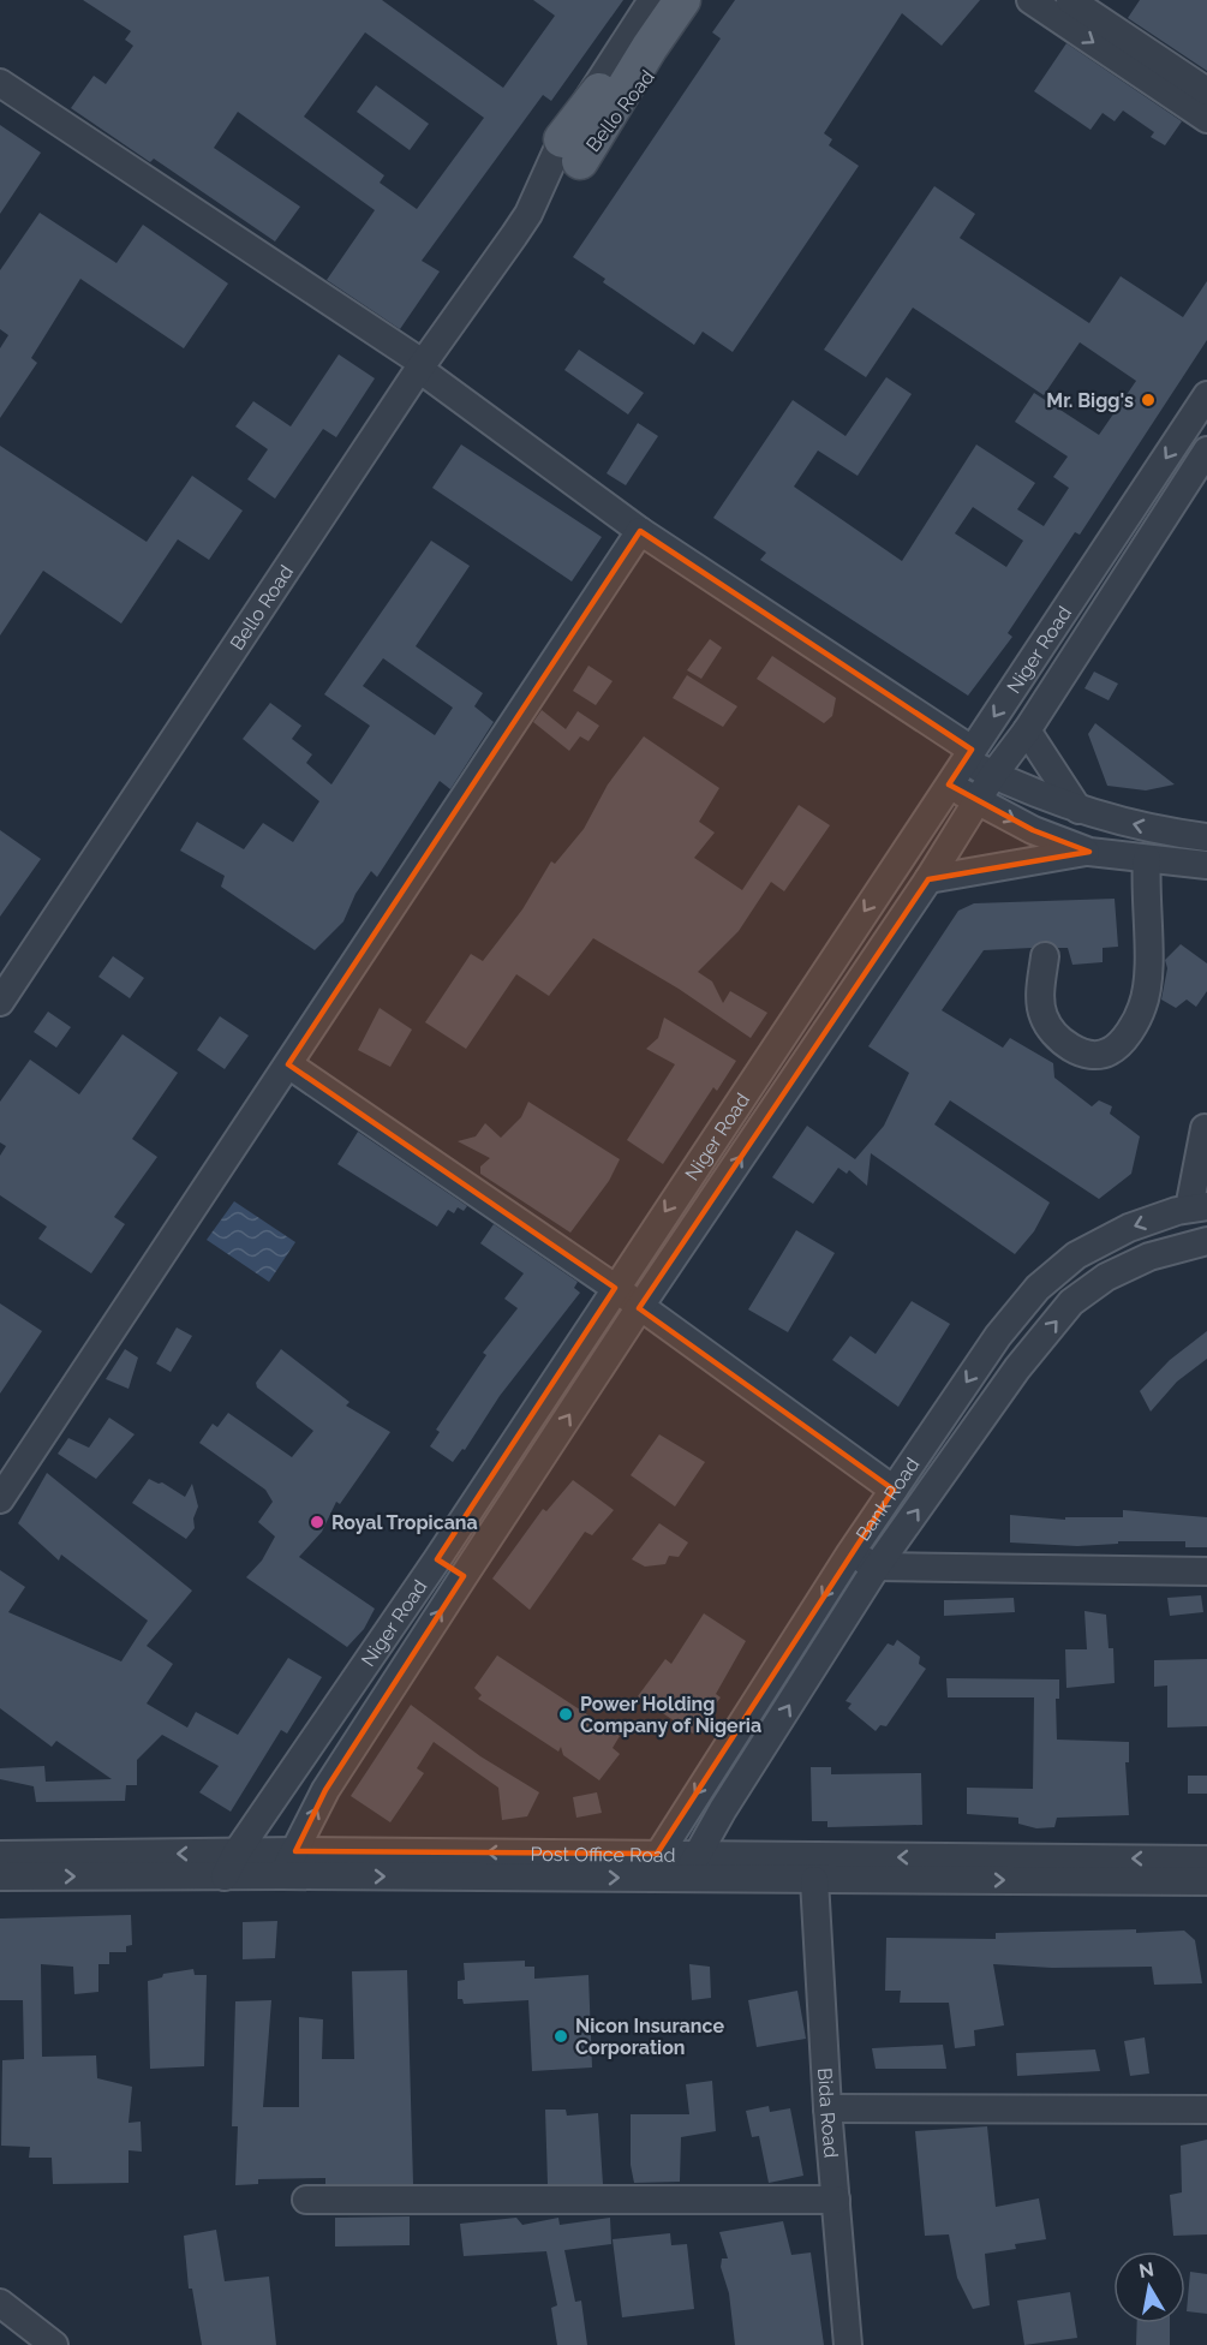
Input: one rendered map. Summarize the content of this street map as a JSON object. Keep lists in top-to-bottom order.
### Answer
{
  "streets": {
    "street": [
      "Bello Road",
      "Niger Road",
      "Bank Road",
      "Post Office Road",
      "Bida Road"
    ]
  },
  "crossings": [
    ["Niger Road", "Post Office Road"],
    ["Bank Road", "Post Office Road"],
    ["Post Office Road", "Bida Road"]
  ],
  "places": [
    "Mr. Bigg's",
    "Royal Tropicana",
    "Power Holding Company of Nigeria",
    "Nicon Insurance Corporation"
  ],
  "north": "top"
}
